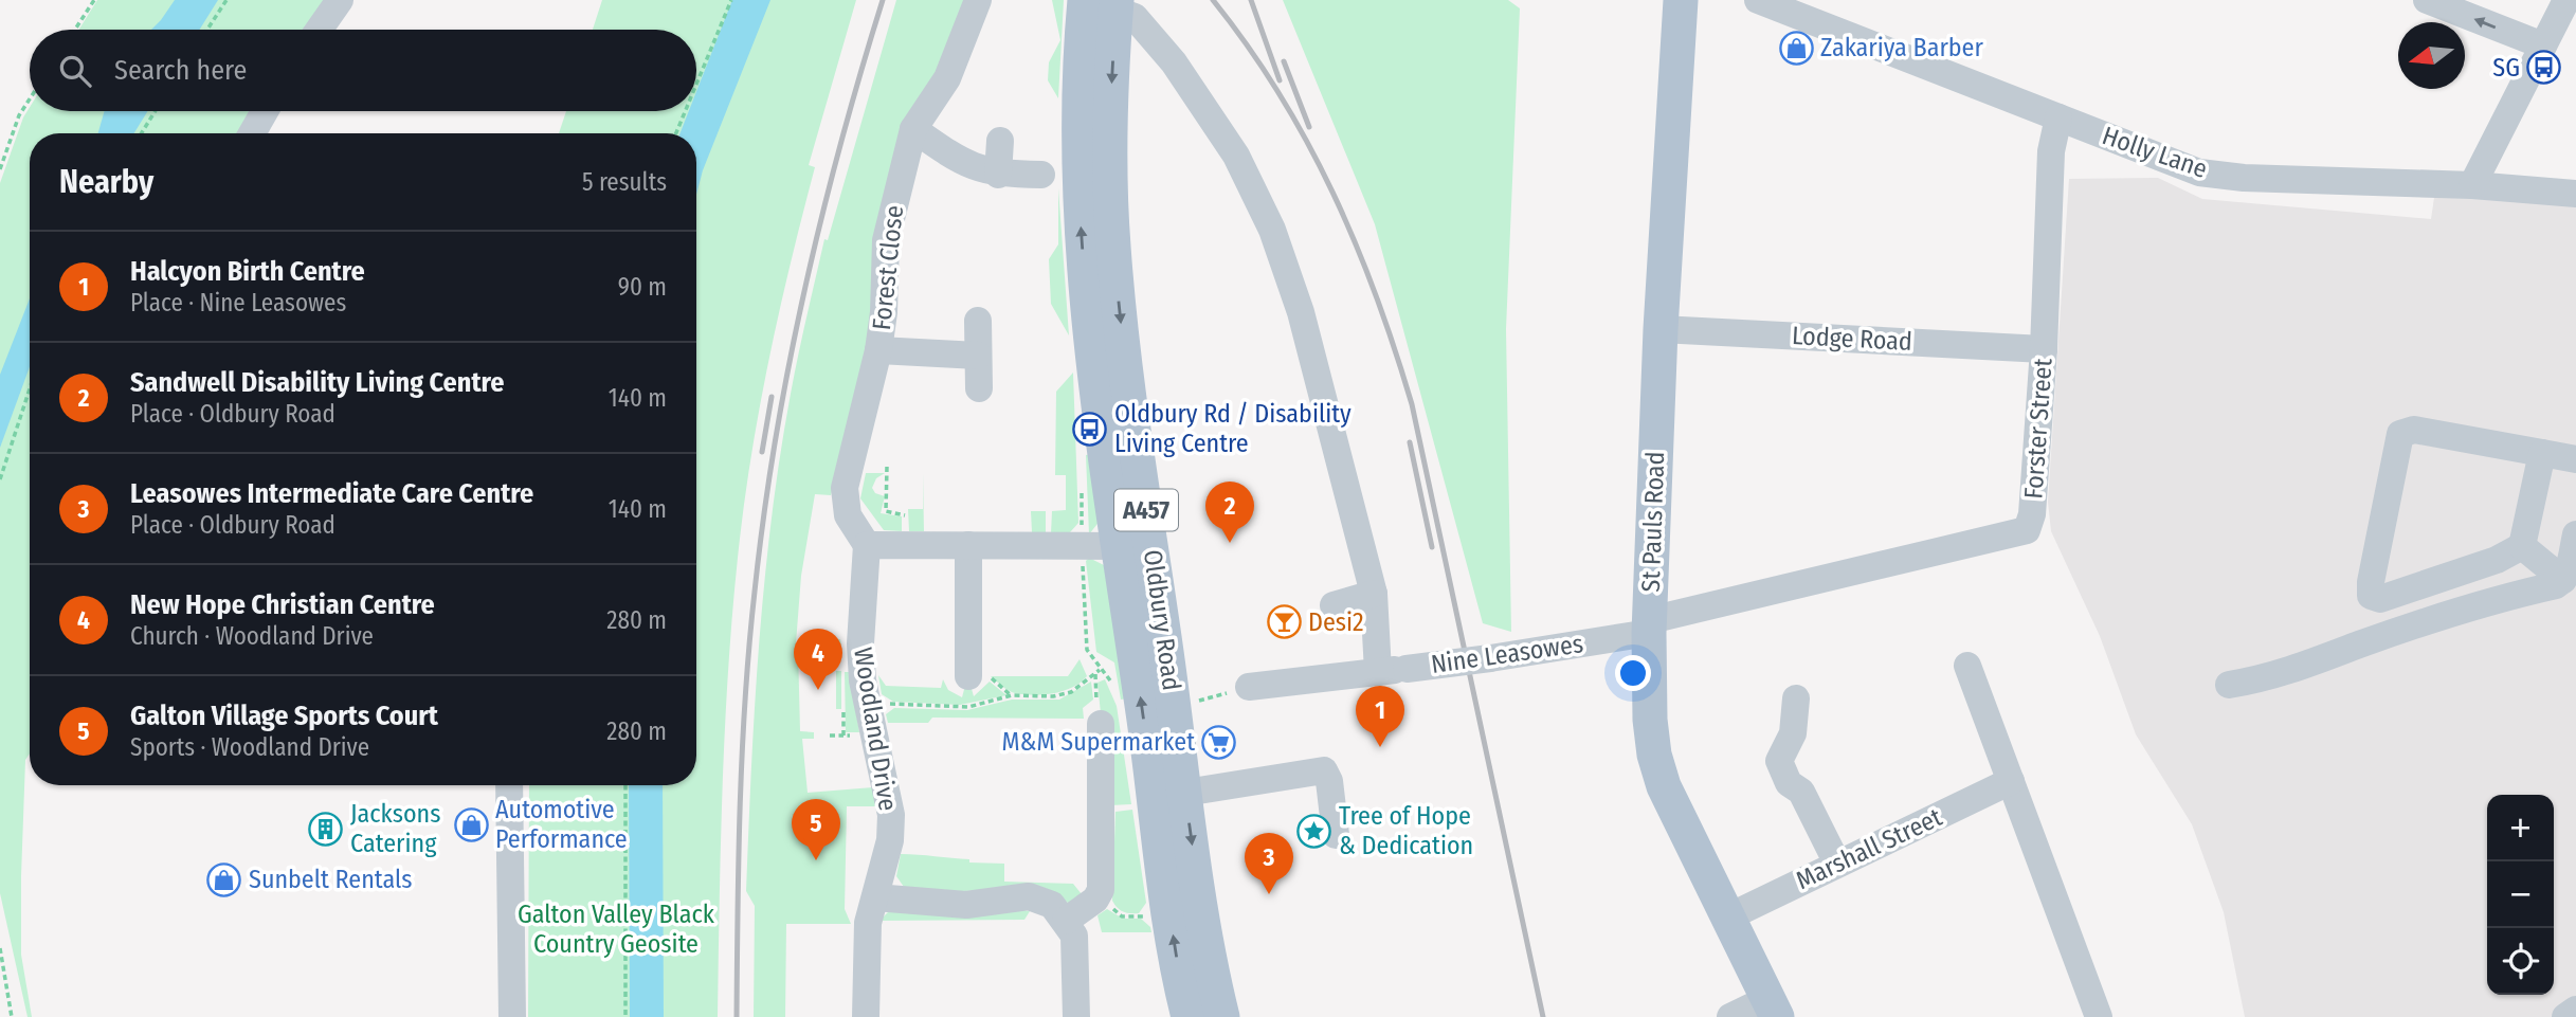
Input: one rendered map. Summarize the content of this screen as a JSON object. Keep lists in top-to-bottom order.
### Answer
{
  "streets": {
    "main road": ["A457", "St Pauls Road", "Oldbury Road"],
    "street": [
      "Holly Lane",
      "Forest Close",
      "Lodge Road",
      "Forster Street",
      "Nine Leasowes",
      "Woodland Drive",
      "Marshall Street"
    ]
  },
  "crossings": [
    ["Holly Lane", "Forster Street"],
    ["Forest Close", "Woodland Drive"],
    ["Lodge Road", "Forster Street"],
    ["Lodge Road", "St Pauls Road"],
    ["Forster Street", "St Pauls Road"],
    ["Forster Street", "Nine Leasowes"],
    ["St Pauls Road", "Nine Leasowes"],
    ["St Pauls Road", "Marshall Street"]
  ],
  "parks": ["Galton Valley Black Country Geosite"],
  "places": {
    "shop": ["Zakariya Barber", "Automotive Performance", "Sunbelt Rentals"],
    "bus stop": ["SG", "Oldbury Rd / Disability Living Centre"],
    "bar": ["Desi2"],
    "supermarket": ["M&M Supermarket"],
    "building": ["Jacksons Catering"],
    "place": ["Tree of Hope & Dedication"]
  },
  "north": "left",
  "page": {
    "search": "Search here",
    "heading": ["Nearby", "5 results"],
    "list": [
      {
        "mark": "1",
        "name": "Halcyon Birth Centre",
        "note": "Place · Nine Leasowes",
        "value": "90 m"
      },
      {
        "mark": "2",
        "name": "Sandwell Disability Living Centre",
        "note": "Place · Oldbury Road",
        "value": "140 m"
      },
      {
        "mark": "3",
        "name": "Leasowes Intermediate Care Centre",
        "note": "Place · Oldbury Road",
        "value": "140 m"
      },
      {
        "mark": "4",
        "name": "New Hope Christian Centre",
        "note": "Church · Woodland Drive",
        "value": "280 m"
      },
      {
        "mark": "5",
        "name": "Galton Village Sports Court",
        "note": "Sports · Woodland Drive",
        "value": "280 m"
      }
    ],
    "pins": [
      "2",
      "4",
      "1",
      "5",
      "3"
    ],
    "map_buttons": ["+", "−"]
  }
}
